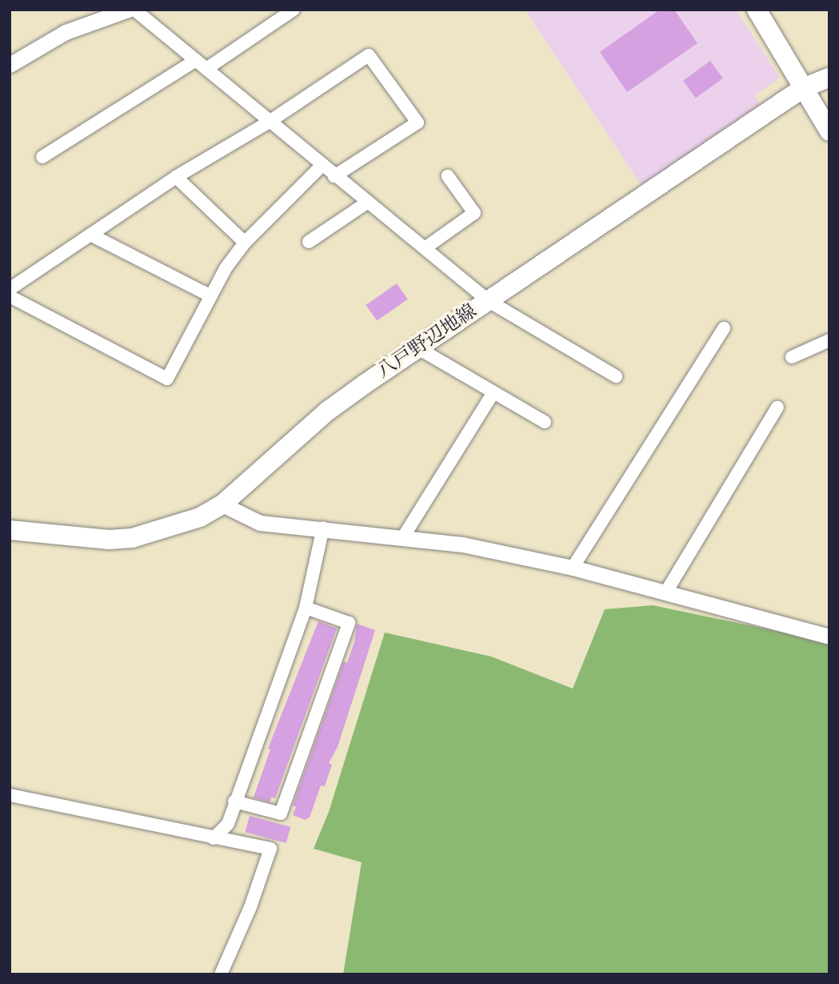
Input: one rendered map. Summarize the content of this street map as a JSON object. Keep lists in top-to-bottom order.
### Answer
{
  "streets": {
    "main road": ["八戸野辺地線"]
  }
}
